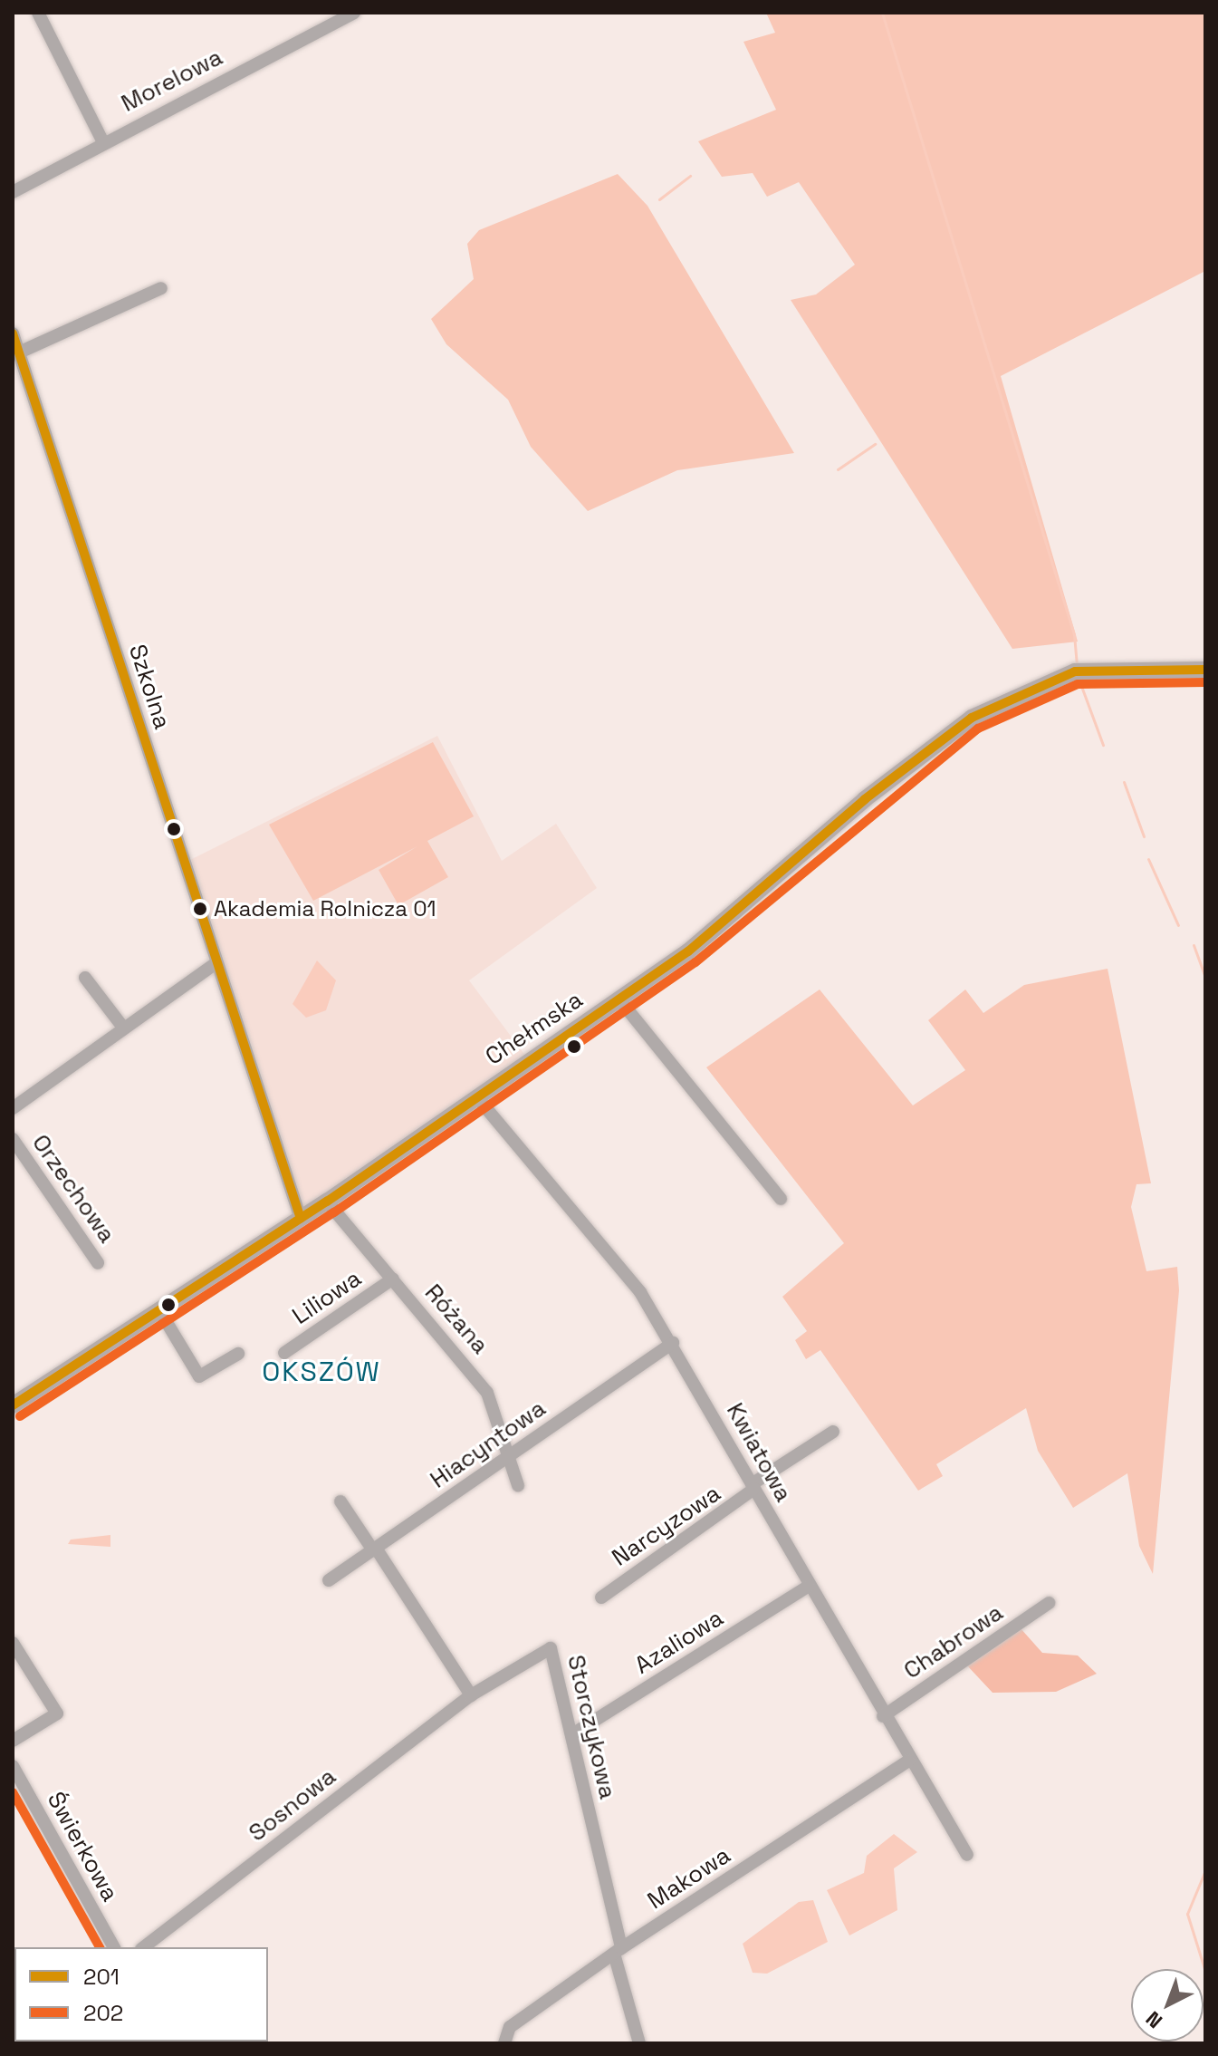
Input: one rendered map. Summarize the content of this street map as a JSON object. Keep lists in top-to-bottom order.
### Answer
{
  "streets": {
    "main road": ["Chełmska"],
    "street": [
      "Morelowa",
      "Szkolna",
      "Orzechowa",
      "Liliowa",
      "Różana",
      "Hiacyntowa",
      "Kwiatowa",
      "Narcyzowa",
      "Azaliowa",
      "Chabrowa",
      "Storczykowa",
      "Sosnowa",
      "Świerkowa",
      "Makowa"
    ]
  },
  "crossings": [
    ["Szkolna", "Chełmska"],
    ["Chełmska", "Różana"],
    ["Chełmska", "Kwiatowa"],
    ["Liliowa", "Różana"],
    ["Różana", "Hiacyntowa"],
    ["Hiacyntowa", "Kwiatowa"],
    ["Kwiatowa", "Narcyzowa"],
    ["Kwiatowa", "Azaliowa"],
    ["Kwiatowa", "Chabrowa"],
    ["Kwiatowa", "Makowa"],
    ["Azaliowa", "Storczykowa"],
    ["Storczykowa", "Sosnowa"],
    ["Storczykowa", "Makowa"]
  ],
  "districts": ["OKSZÓW"],
  "places": ["Akademia Rolnicza 01"],
  "lines": ["transit line 201", "transit line 202"],
  "legend": ["201", "202"],
  "north": "bottom left"
}
